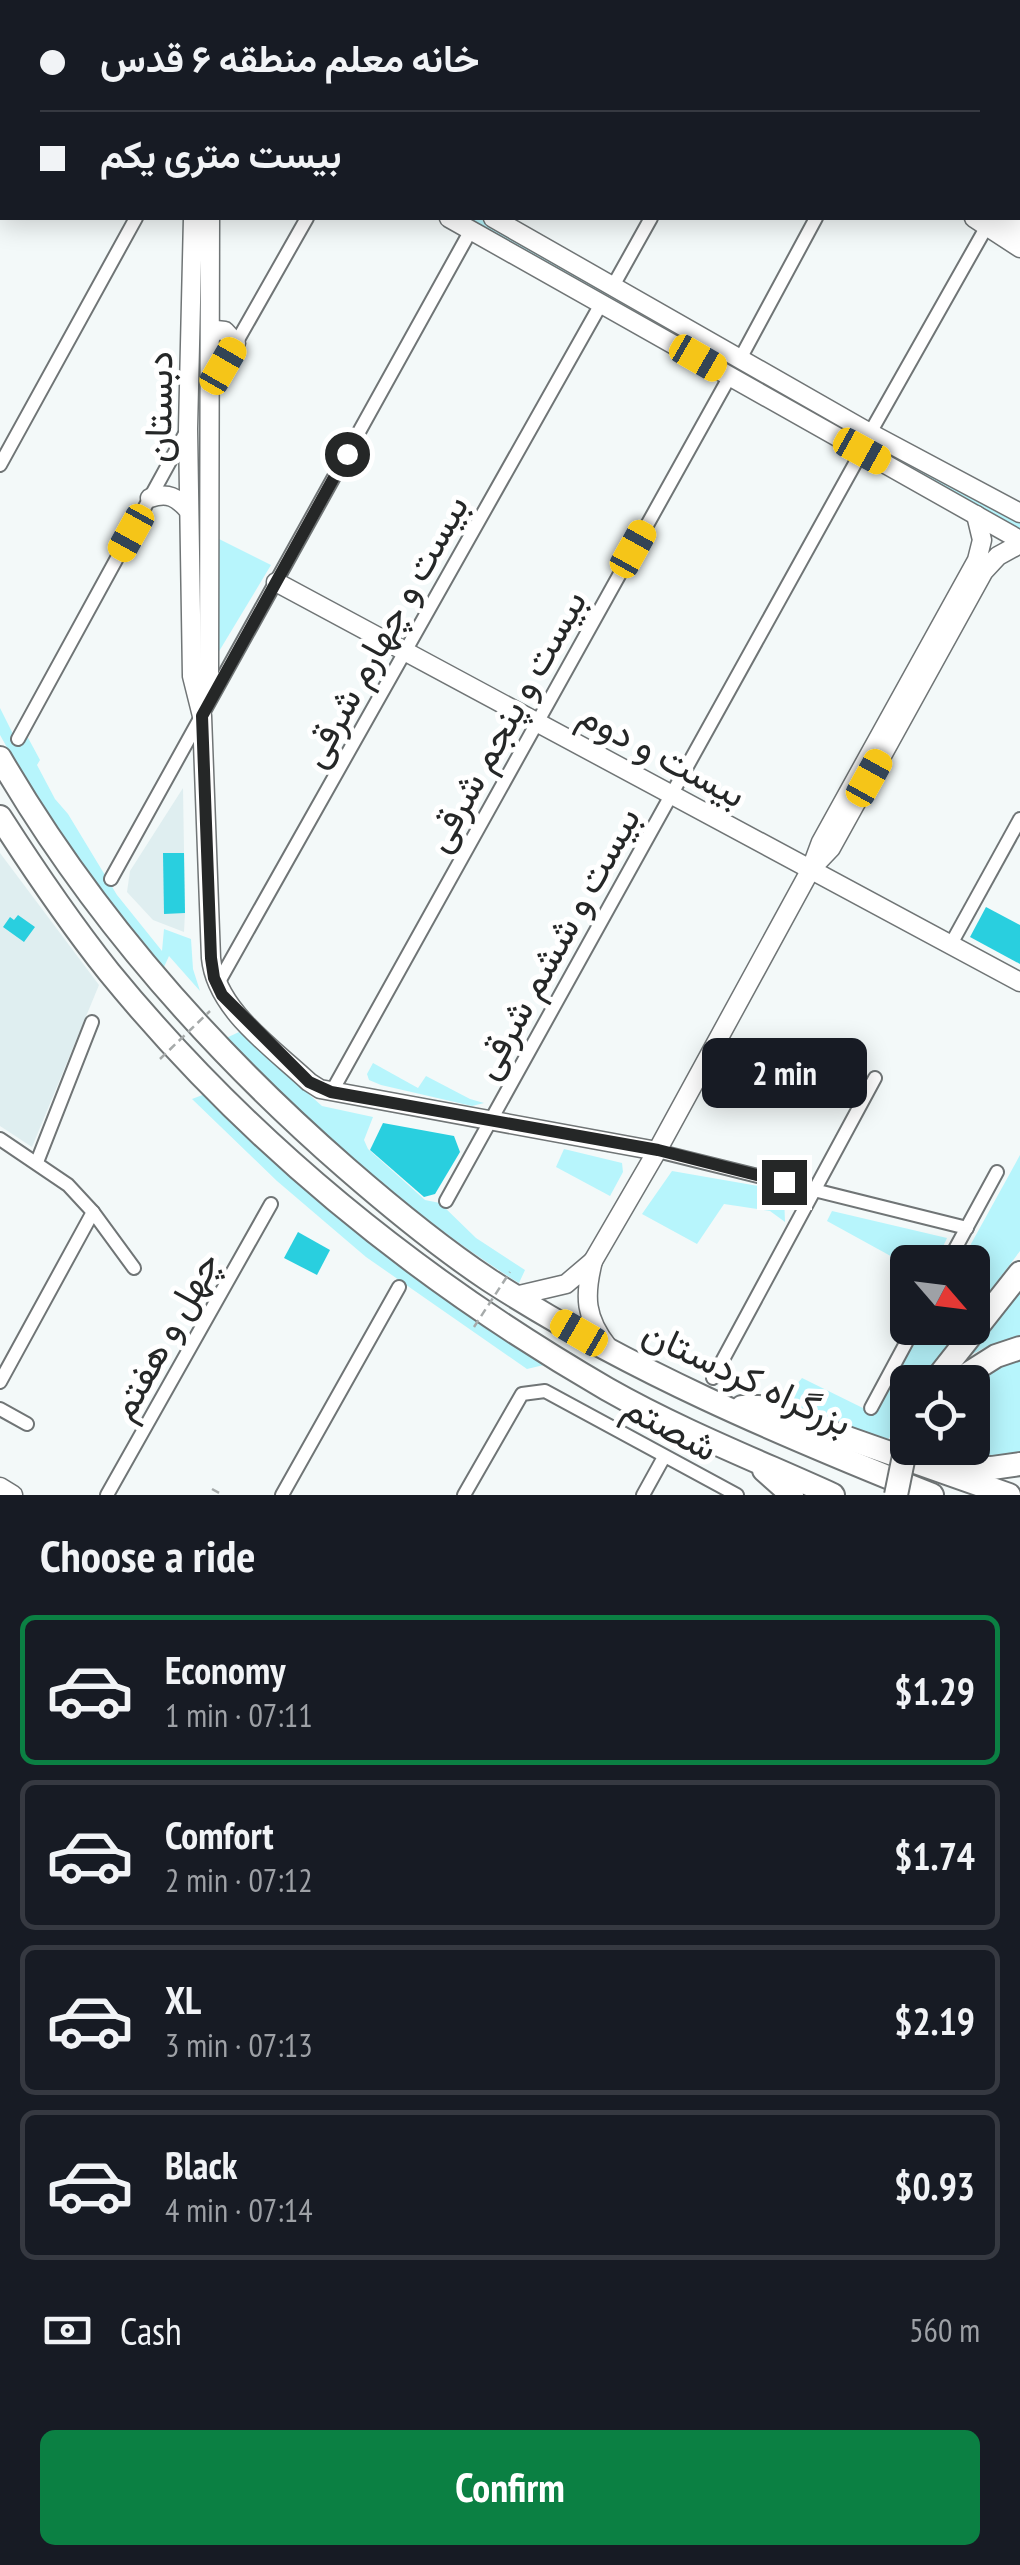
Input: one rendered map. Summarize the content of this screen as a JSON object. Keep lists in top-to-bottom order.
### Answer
{
  "streets": {
    "highway": ["بزرگراه کردستان"],
    "street": [
      "دبستان",
      "بیست و چهارم شرقی",
      "بیست و پنجم شرقی",
      "بیست و دوم",
      "بیست و ششم شرقی",
      "چهل و هفتم",
      "شصتم"
    ]
  },
  "crossings": [
    ["دبستان", "بیست و چهارم شرقی"],
    ["بیست و چهارم شرقی", "بیست و دوم"],
    ["بیست و پنجم شرقی", "بیست و دوم"],
    ["بیست و دوم", "بیست و ششم شرقی"]
  ],
  "north": "bottom right",
  "page": {
    "banner": ["خانه معلم منطقه ۶ قدس", "بیست متری یکم"],
    "bubble": "2 min",
    "heading": "Choose a ride",
    "list": [
      {
        "name": "Economy",
        "note": "1 min · 07:11",
        "value": "$1.29"
      },
      {
        "name": "Comfort",
        "note": "2 min · 07:12",
        "value": "$1.74"
      },
      {
        "name": "XL",
        "note": "3 min · 07:13",
        "value": "$2.19"
      },
      {
        "name": "Black",
        "note": "4 min · 07:14",
        "value": "$0.93"
      }
    ],
    "pay": ["Cash", "560 m"],
    "buttons": "Confirm"
  }
}
